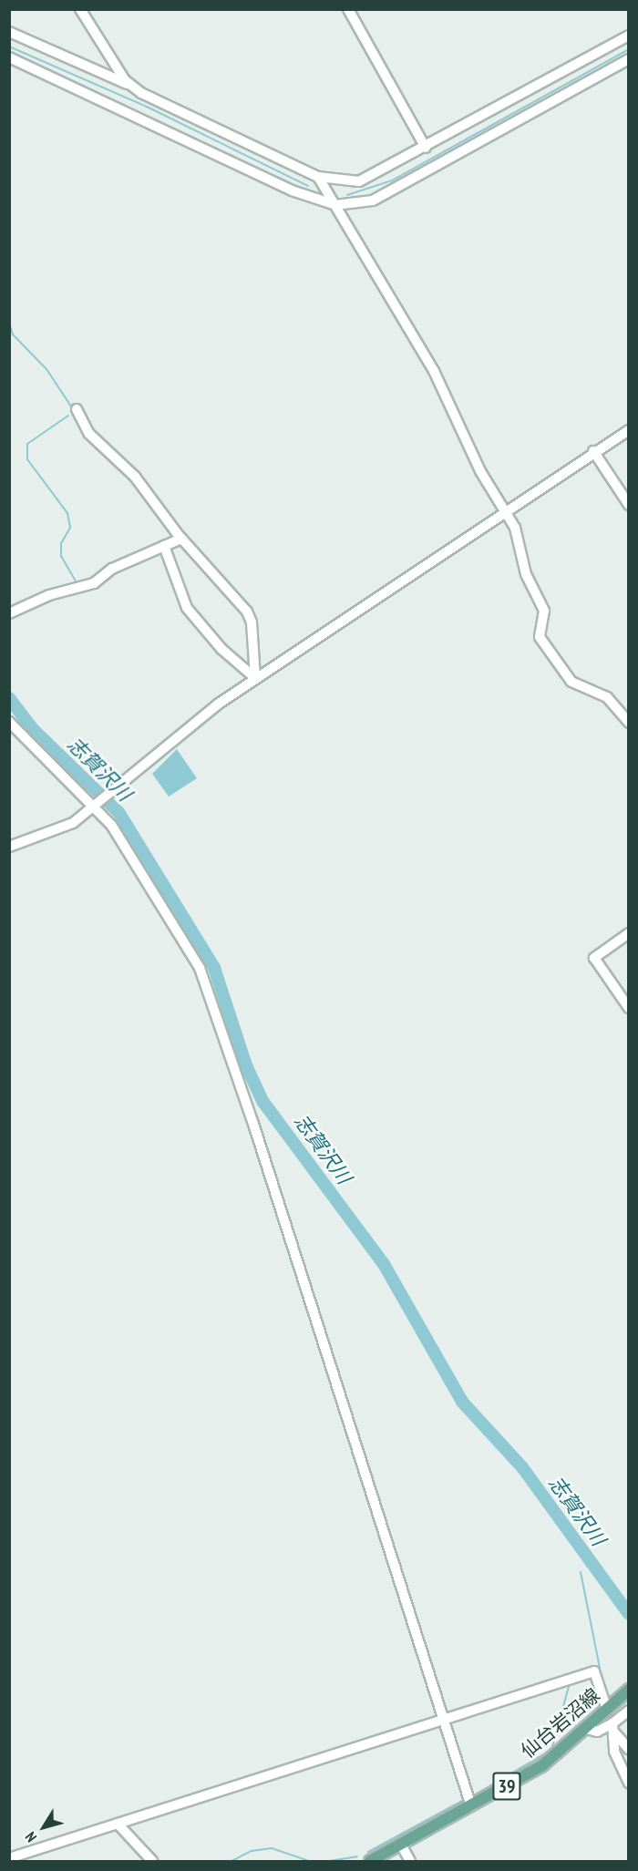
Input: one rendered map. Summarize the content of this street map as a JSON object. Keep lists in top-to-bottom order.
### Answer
{
  "streets": {
    "main road": ["仙台岩沼線", "39"]
  },
  "water": ["志賀沢川"],
  "north": "bottom left"
}
